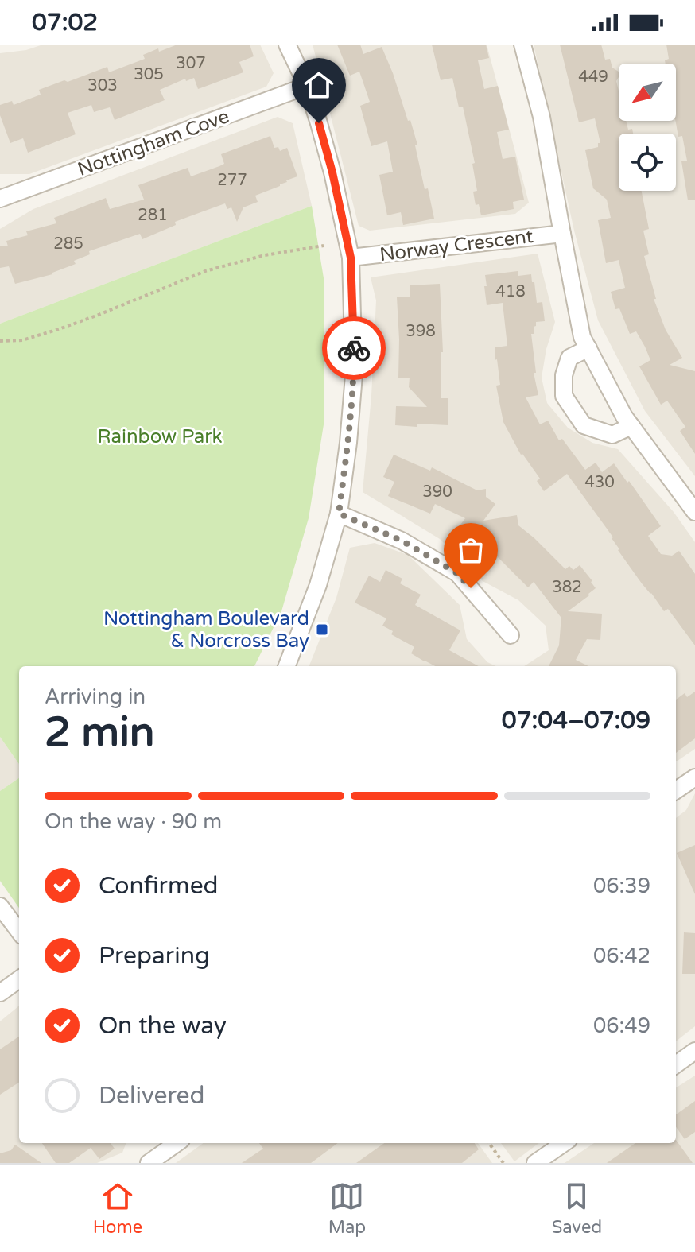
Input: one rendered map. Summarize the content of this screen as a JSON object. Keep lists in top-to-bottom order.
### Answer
{
  "streets": {
    "street": ["Nottingham Cove", "Norway Crescent"]
  },
  "parks": ["Rainbow Park"],
  "places": {
    "transit": ["Nottingham Boulevard & Norcross Bay"]
  },
  "house_numbers": [
    "307",
    "305",
    "449",
    "303",
    "277",
    "281",
    "285",
    "418",
    "398",
    "430",
    "390",
    "382"
  ],
  "north": "bottom left",
  "page": {
    "status": "07:02",
    "heading": ["2 min", "Arriving in", "07:04–07:09"],
    "bar": "On the way · 90 m",
    "list": [
      ["Confirmed", "06:39"],
      ["Preparing", "06:42"],
      ["On the way", "06:49"],
      "Delivered"
    ],
    "tabs": ["Home", "Map", "Saved"]
  }
}
